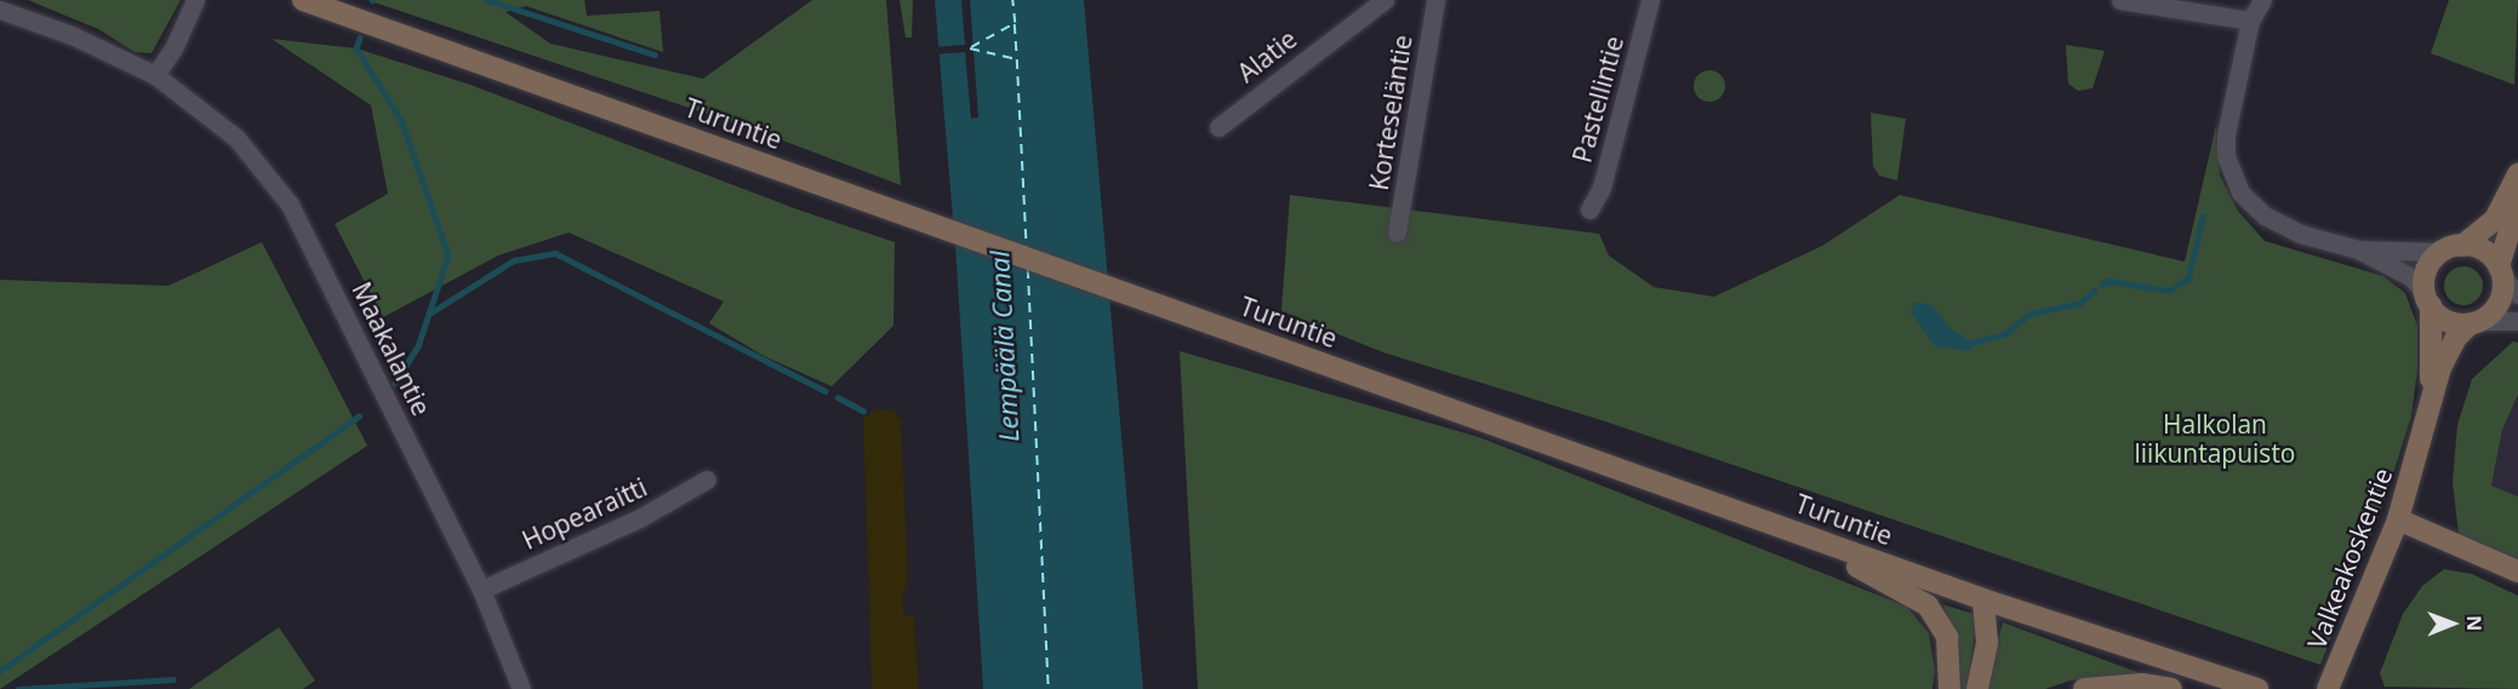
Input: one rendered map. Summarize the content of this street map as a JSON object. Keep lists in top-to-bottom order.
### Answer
{
  "streets": {
    "main road": ["Turuntie", "Valkeakoskentie"],
    "street": [
      "Alatie",
      "Pastellintie",
      "Korteseläntie",
      "Maakalantie",
      "Hopearaitti"
    ]
  },
  "crossings": [
    ["Maakalantie", "Hopearaitti"]
  ],
  "water": ["Lempäälä Canal"],
  "parks": ["Halkolan liikuntapuisto"],
  "north": "right"
}
